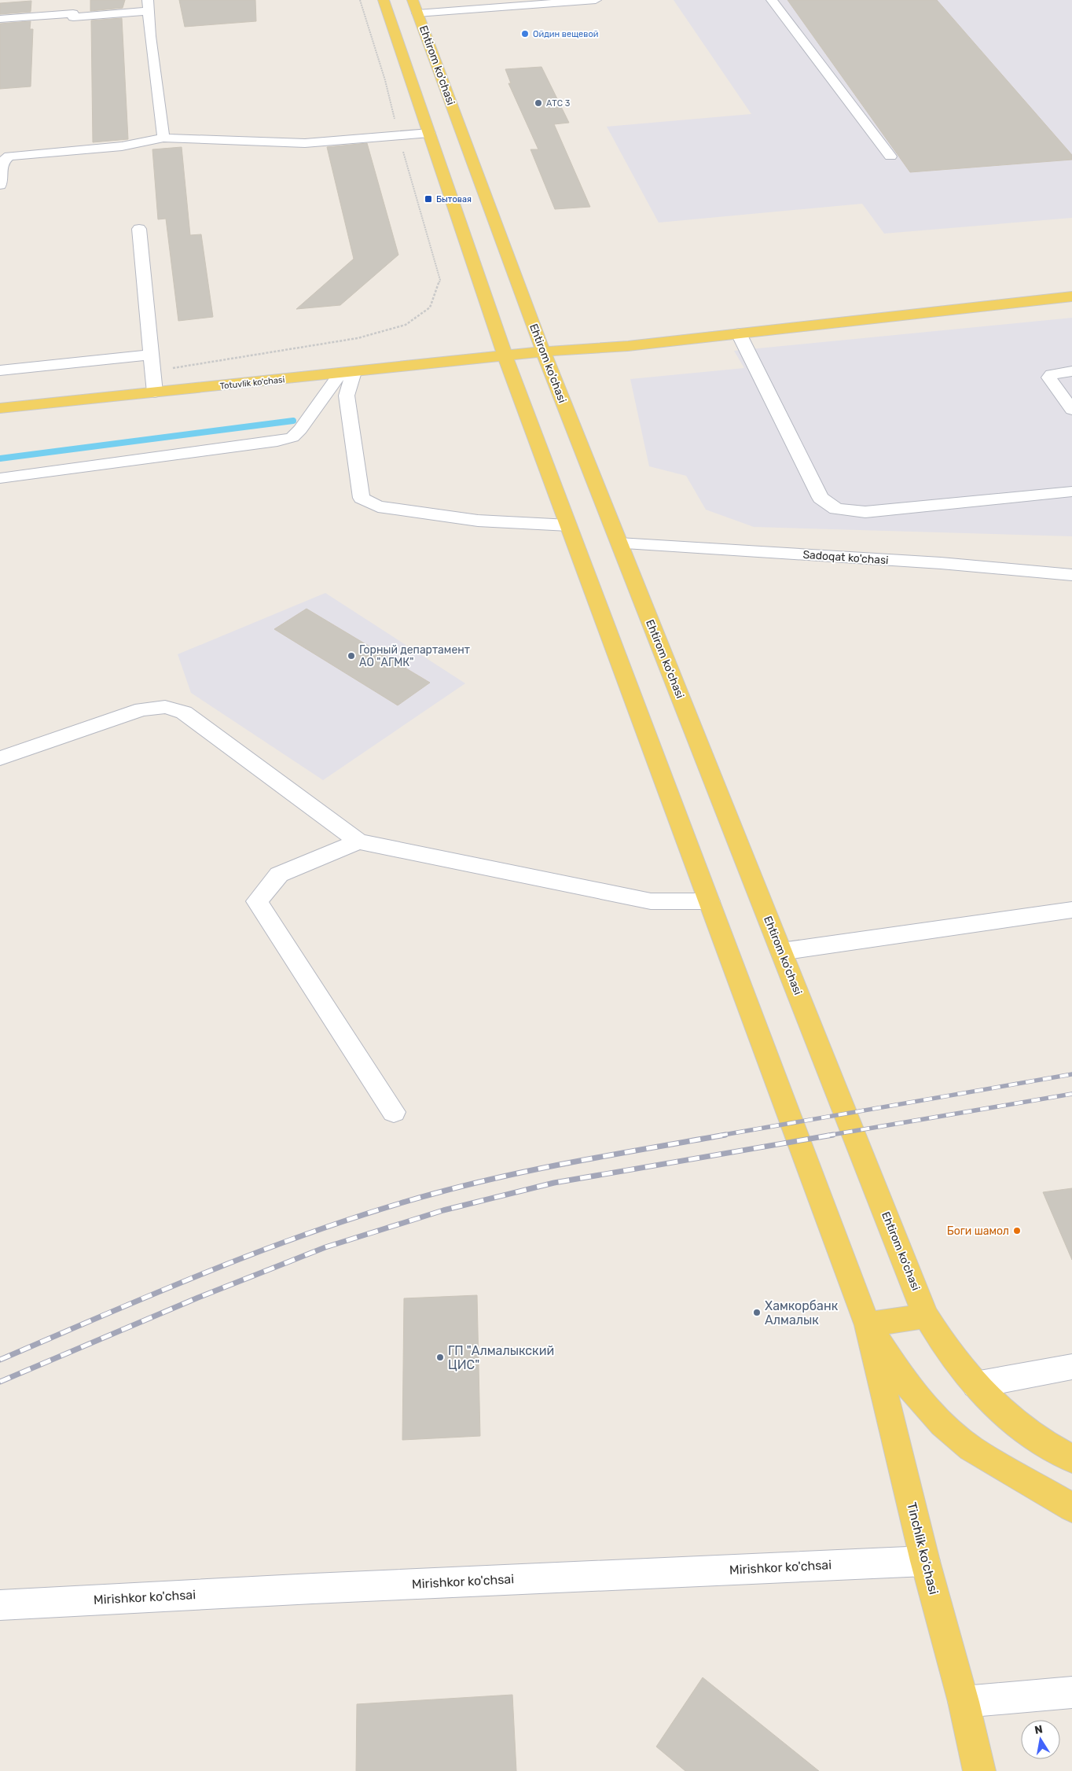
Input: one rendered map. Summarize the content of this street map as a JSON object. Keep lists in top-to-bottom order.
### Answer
{
  "streets": {
    "main road": ["Ehtirom ko'chasi", "Totuvlik ko'chasi", "Tinchlik ko'chasi"],
    "street": ["Sadoqat ko'chasi", "Mirishkor ko'chsai"]
  },
  "crossings": [
    ["Ehtirom ko'chasi", "Totuvlik ko'chasi"],
    ["Ehtirom ko'chasi", "Sadoqat ko'chasi"],
    ["Tinchlik ko'chasi", "Mirishkor ko'chsai"]
  ],
  "places": {
    "other": [
      "Ойдин вещевой",
      "АТС 3",
      "Горный департамент АО \"АГМК\"",
      "Боги шамол",
      "Хамкорбанк Алмалык",
      "ГП \"Алмалыкский ЦИС\""
    ],
    "transit": ["Бытовая"]
  },
  "north": "top"
}
